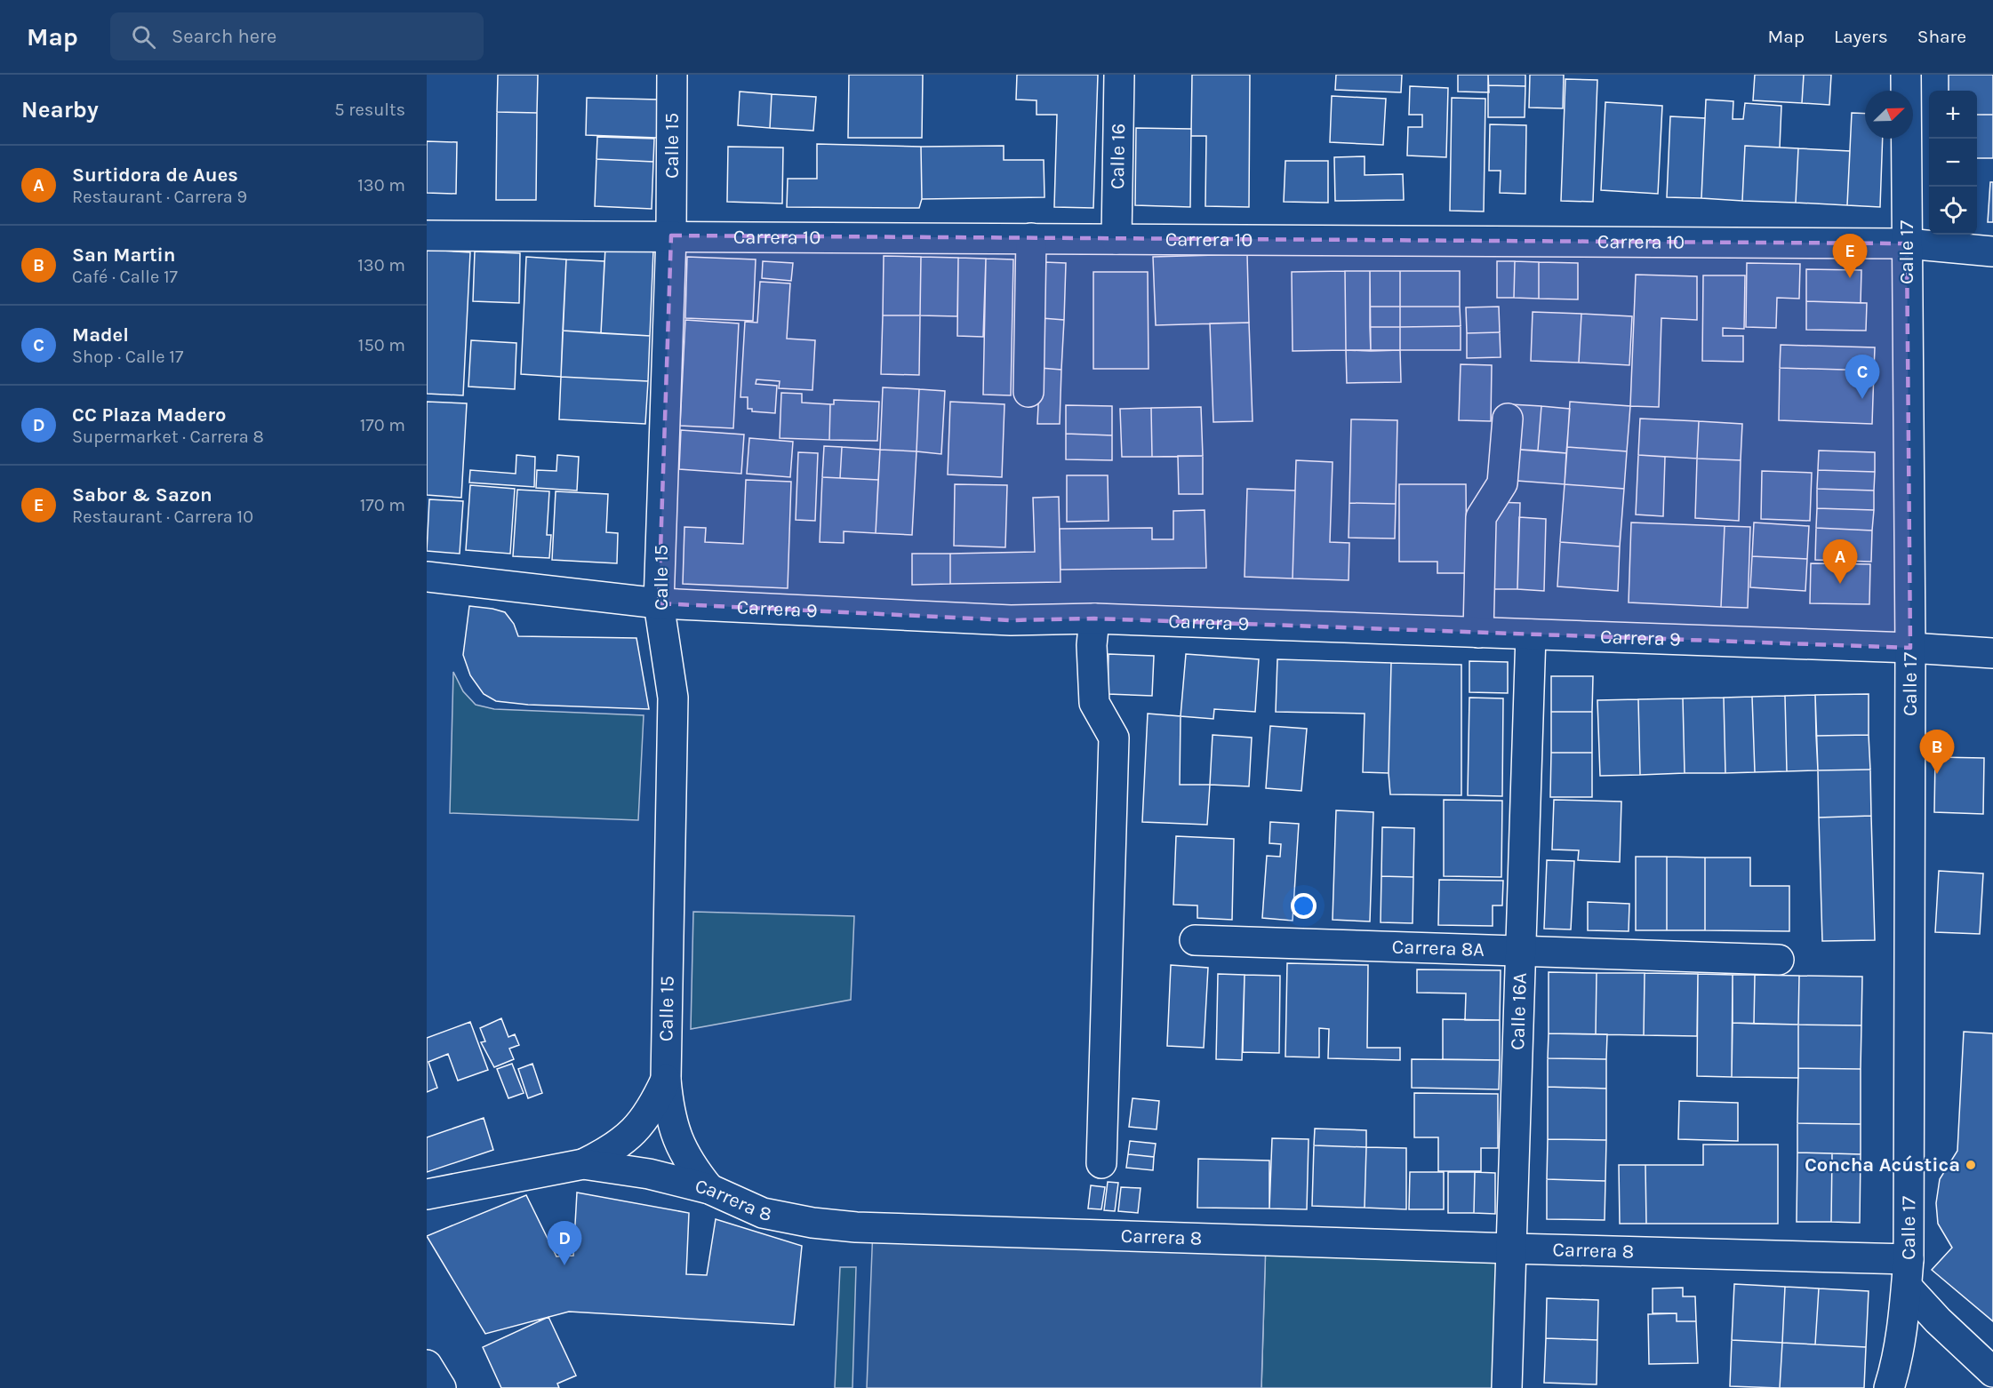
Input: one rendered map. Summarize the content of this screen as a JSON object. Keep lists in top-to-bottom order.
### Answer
{
  "streets": {
    "street": [
      "Calle 15",
      "Calle 16",
      "Carrera 10",
      "Calle 17",
      "Carrera 9",
      "Carrera 8A",
      "Calle 16A",
      "Carrera 8"
    ]
  },
  "crossings": [
    ["Calle 15", "Carrera 10"],
    ["Calle 15", "Carrera 9"],
    ["Calle 15", "Carrera 8"],
    ["Calle 16", "Carrera 10"],
    ["Carrera 10", "Calle 17"],
    ["Calle 17", "Carrera 9"],
    ["Calle 17", "Carrera 8"],
    ["Carrera 9", "Calle 16A"],
    ["Carrera 8A", "Calle 16A"],
    ["Calle 16A", "Carrera 8"]
  ],
  "places": ["Concha Acústica"],
  "north": "top right",
  "page": {
    "header": "Map",
    "search": "Search here",
    "nav": ["Map", "Layers", "Share"],
    "heading": ["Nearby", "5 results"],
    "map_buttons": ["+", "−"],
    "list": [
      {
        "mark": "A",
        "name": "Surtidora de Aues",
        "note": "Restaurant · Carrera 9",
        "value": "130 m"
      },
      {
        "mark": "B",
        "name": "San Martin",
        "note": "Café · Calle 17",
        "value": "130 m"
      },
      {
        "mark": "C",
        "name": "Madel",
        "note": "Shop · Calle 17",
        "value": "150 m"
      },
      {
        "mark": "D",
        "name": "CC Plaza Madero",
        "note": "Supermarket · Carrera 8",
        "value": "170 m"
      },
      {
        "mark": "E",
        "name": "Sabor & Sazon",
        "note": "Restaurant · Carrera 10",
        "value": "170 m"
      }
    ],
    "pins": [
      "E",
      "C",
      "A",
      "B",
      "D"
    ]
  }
}
